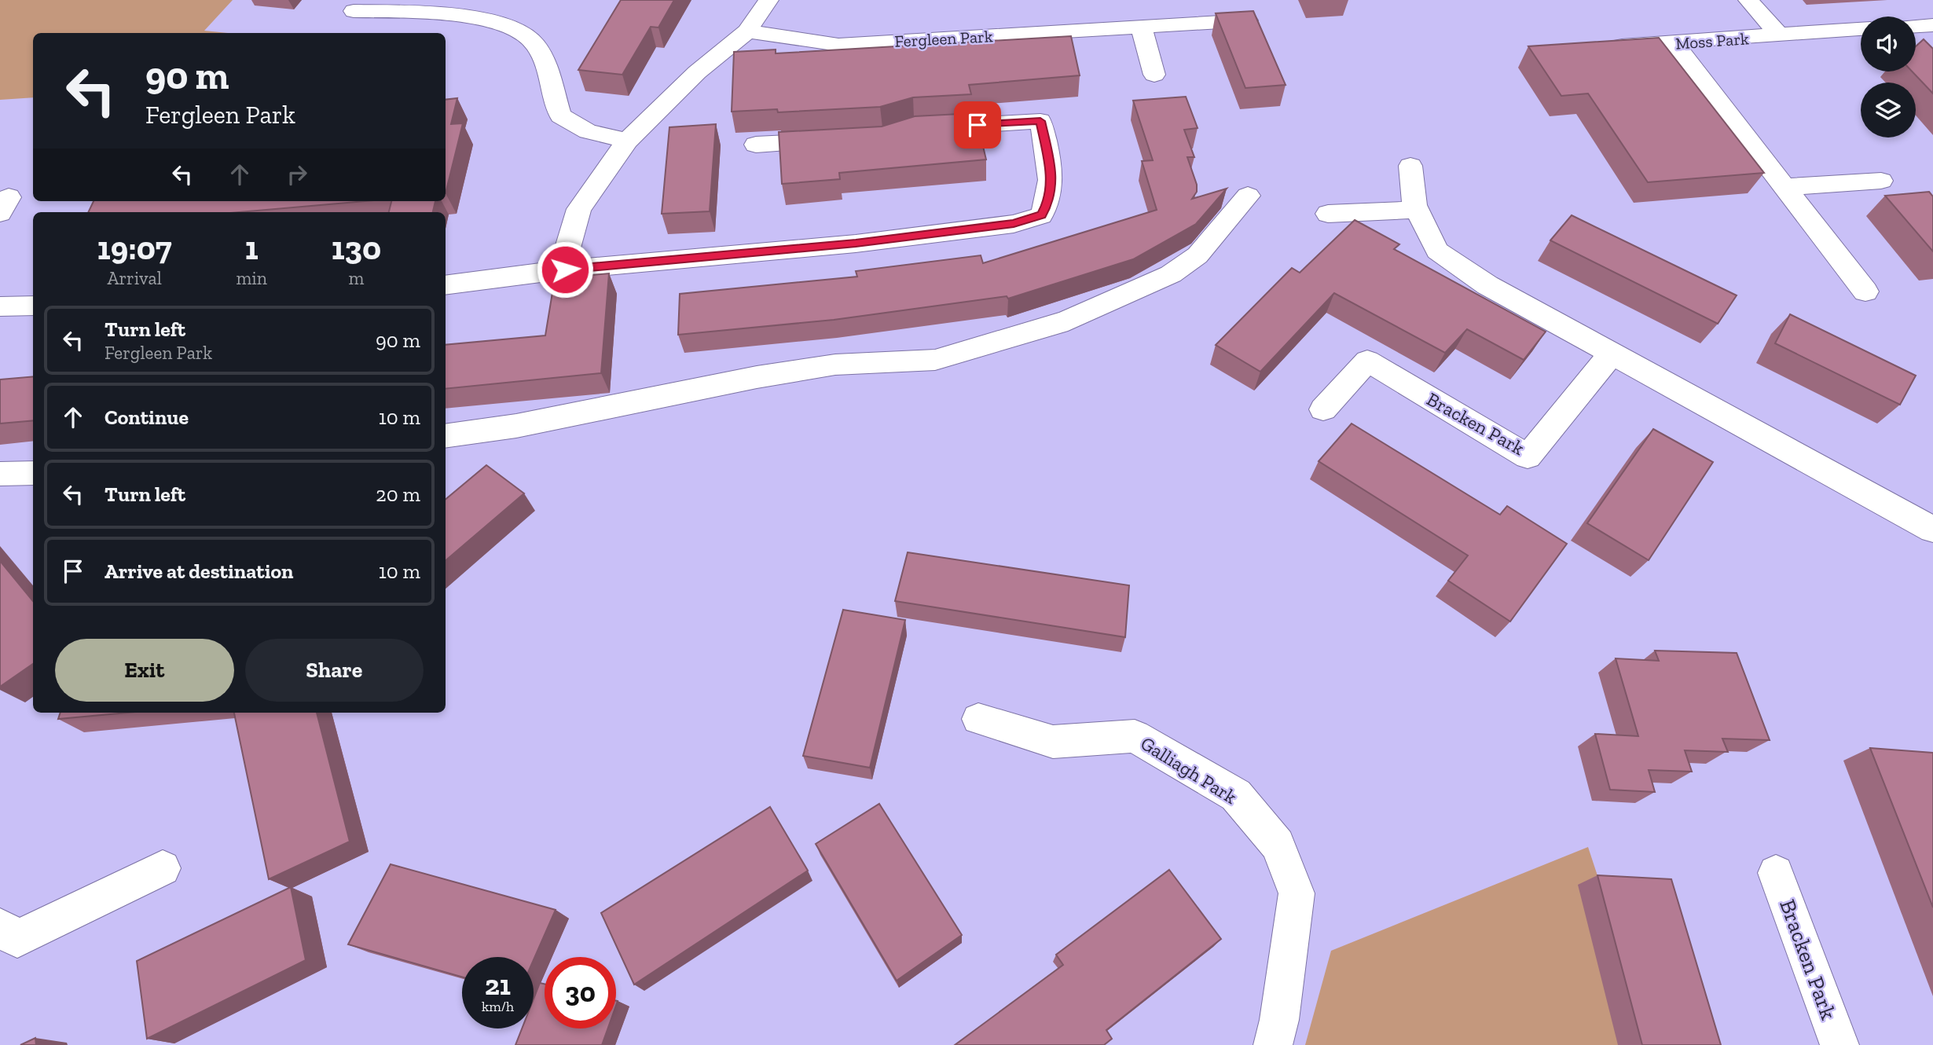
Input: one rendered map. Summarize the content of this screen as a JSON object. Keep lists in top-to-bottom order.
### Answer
{
  "streets": {
    "street": [
      "Fergleen Park",
      "Moss Park",
      "Bracken Park",
      "Galliagh Park"
    ]
  },
  "page": {
    "turn": ["90 m", "Fergleen Park"],
    "eta": [
      "19:07",
      "Arrival",
      "1",
      "min",
      "130",
      "m"
    ],
    "list": [
      {
        "name": "Turn left",
        "note": "Fergleen Park",
        "value": "90 m"
      },
      {
        "name": "Continue",
        "value": "10 m"
      },
      {
        "name": "Turn left",
        "value": "20 m"
      },
      {
        "name": "Arrive at destination",
        "value": "10 m"
      }
    ],
    "buttons": ["Exit", "Share"],
    "speed": "21 km/h",
    "limit": "30"
  }
}
